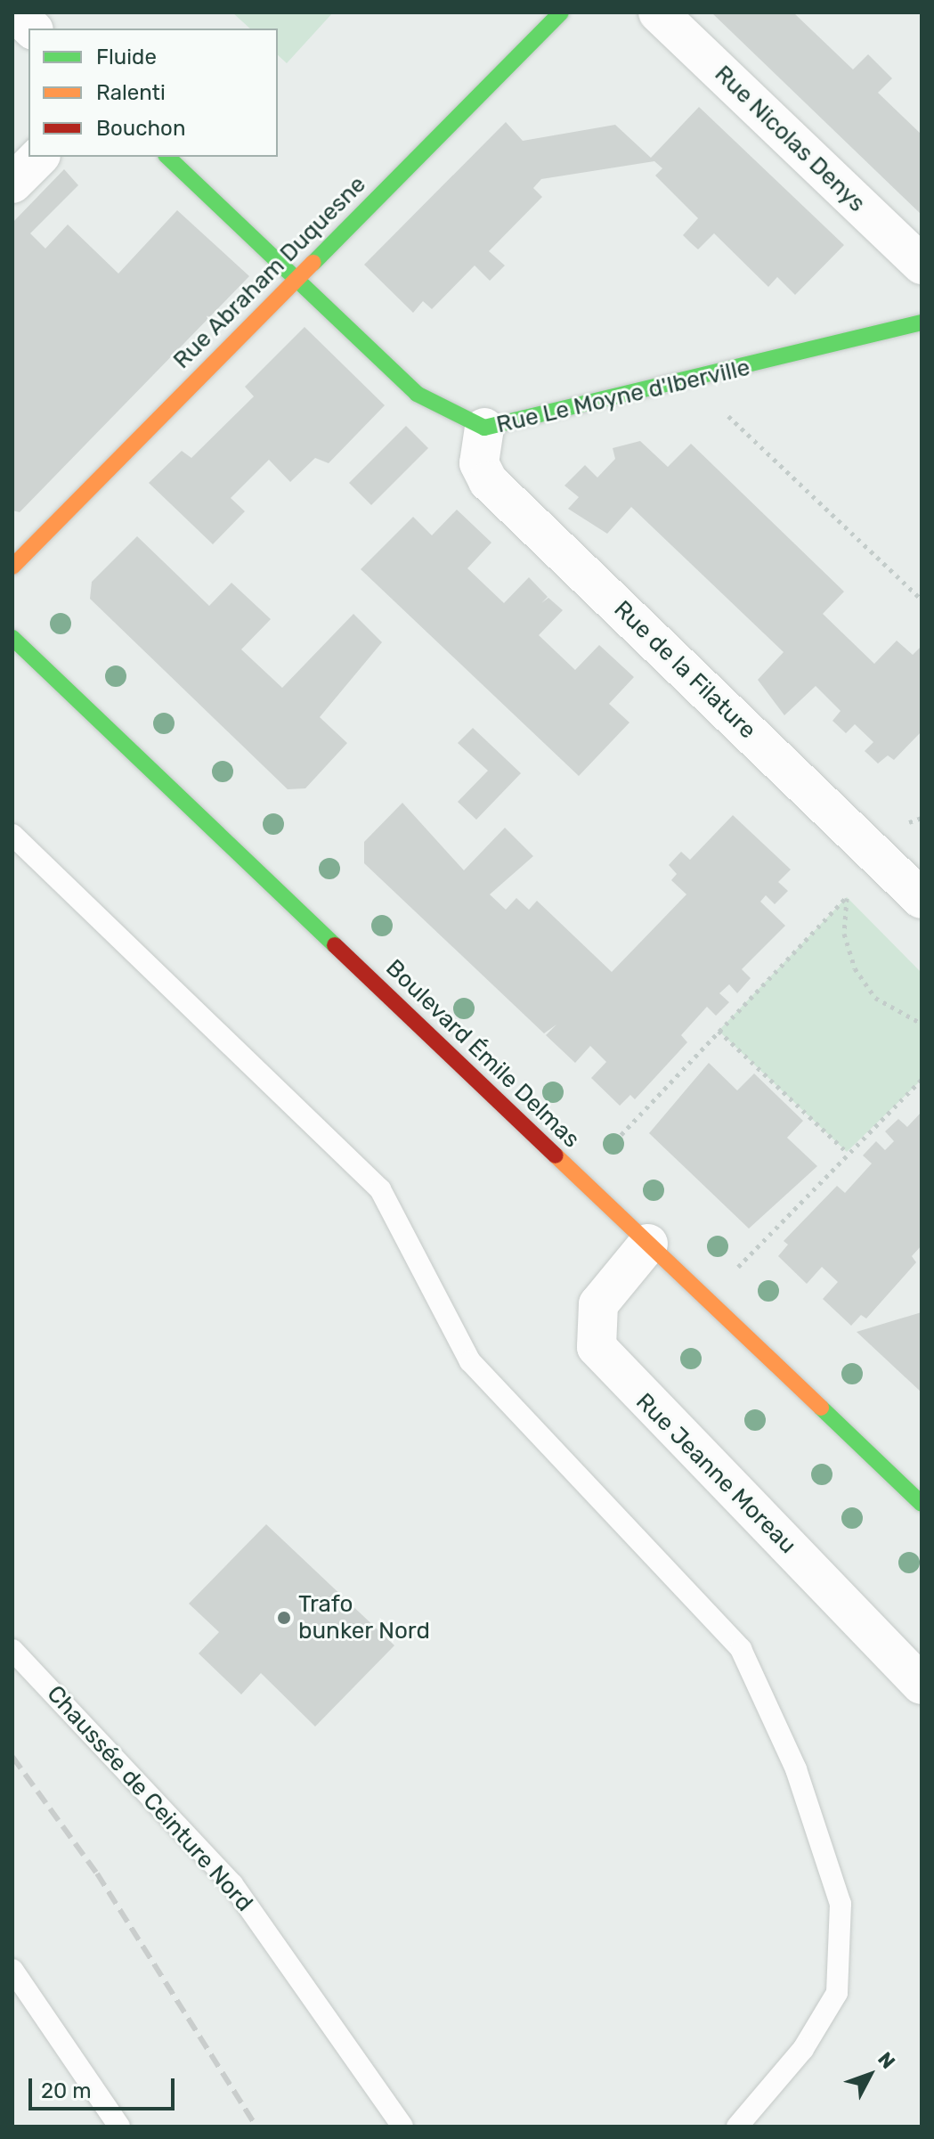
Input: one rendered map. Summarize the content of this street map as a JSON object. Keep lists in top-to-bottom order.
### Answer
{
  "streets": {
    "street": [
      "Rue Nicolas Denys",
      "Rue Abraham Duquesne",
      "Rue Le Moyne d'Iberville",
      "Rue de la Filature",
      "Boulevard Émile Delmas",
      "Rue Jeanne Moreau"
    ],
    "lane": ["Chaussée de Ceinture Nord"]
  },
  "crossings": [
    ["Rue Abraham Duquesne", "Rue Le Moyne d'Iberville"],
    ["Rue Le Moyne d'Iberville", "Rue de la Filature"],
    ["Boulevard Émile Delmas", "Rue Jeanne Moreau"]
  ],
  "places": ["Trafo bunker Nord"],
  "legend": ["Fluide", "Ralenti", "Bouchon"],
  "scale_bar": "20 m",
  "north": "top right"
}
